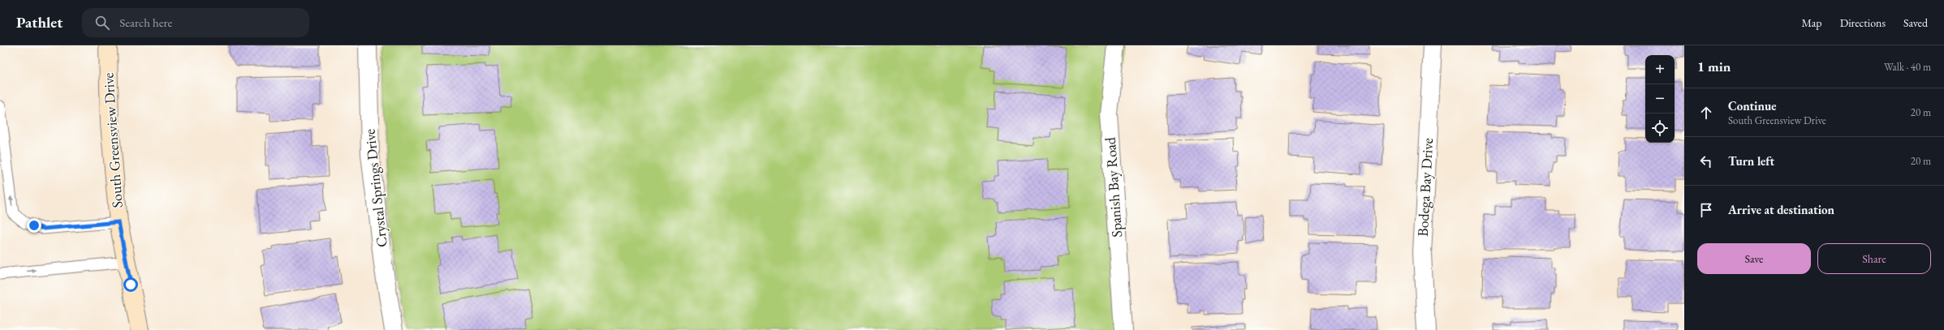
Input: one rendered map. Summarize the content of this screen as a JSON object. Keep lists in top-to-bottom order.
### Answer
{
  "streets": {
    "street": [
      "South Greensview Drive",
      "Spanish Bay Road",
      "Bodega Bay Drive",
      "Crystal Springs Drive"
    ]
  },
  "page": {
    "header": "Pathlet",
    "search": "Search here",
    "nav": ["Map", "Directions", "Saved"],
    "heading": ["1 min", "Walk · 40 m"],
    "map_buttons": ["+", "−"],
    "list": [
      ["Continue", "South Greensview Drive", "20 m"],
      ["Turn left", "20 m"],
      "Arrive at destination"
    ],
    "buttons": ["Save", "Share"]
  }
}
